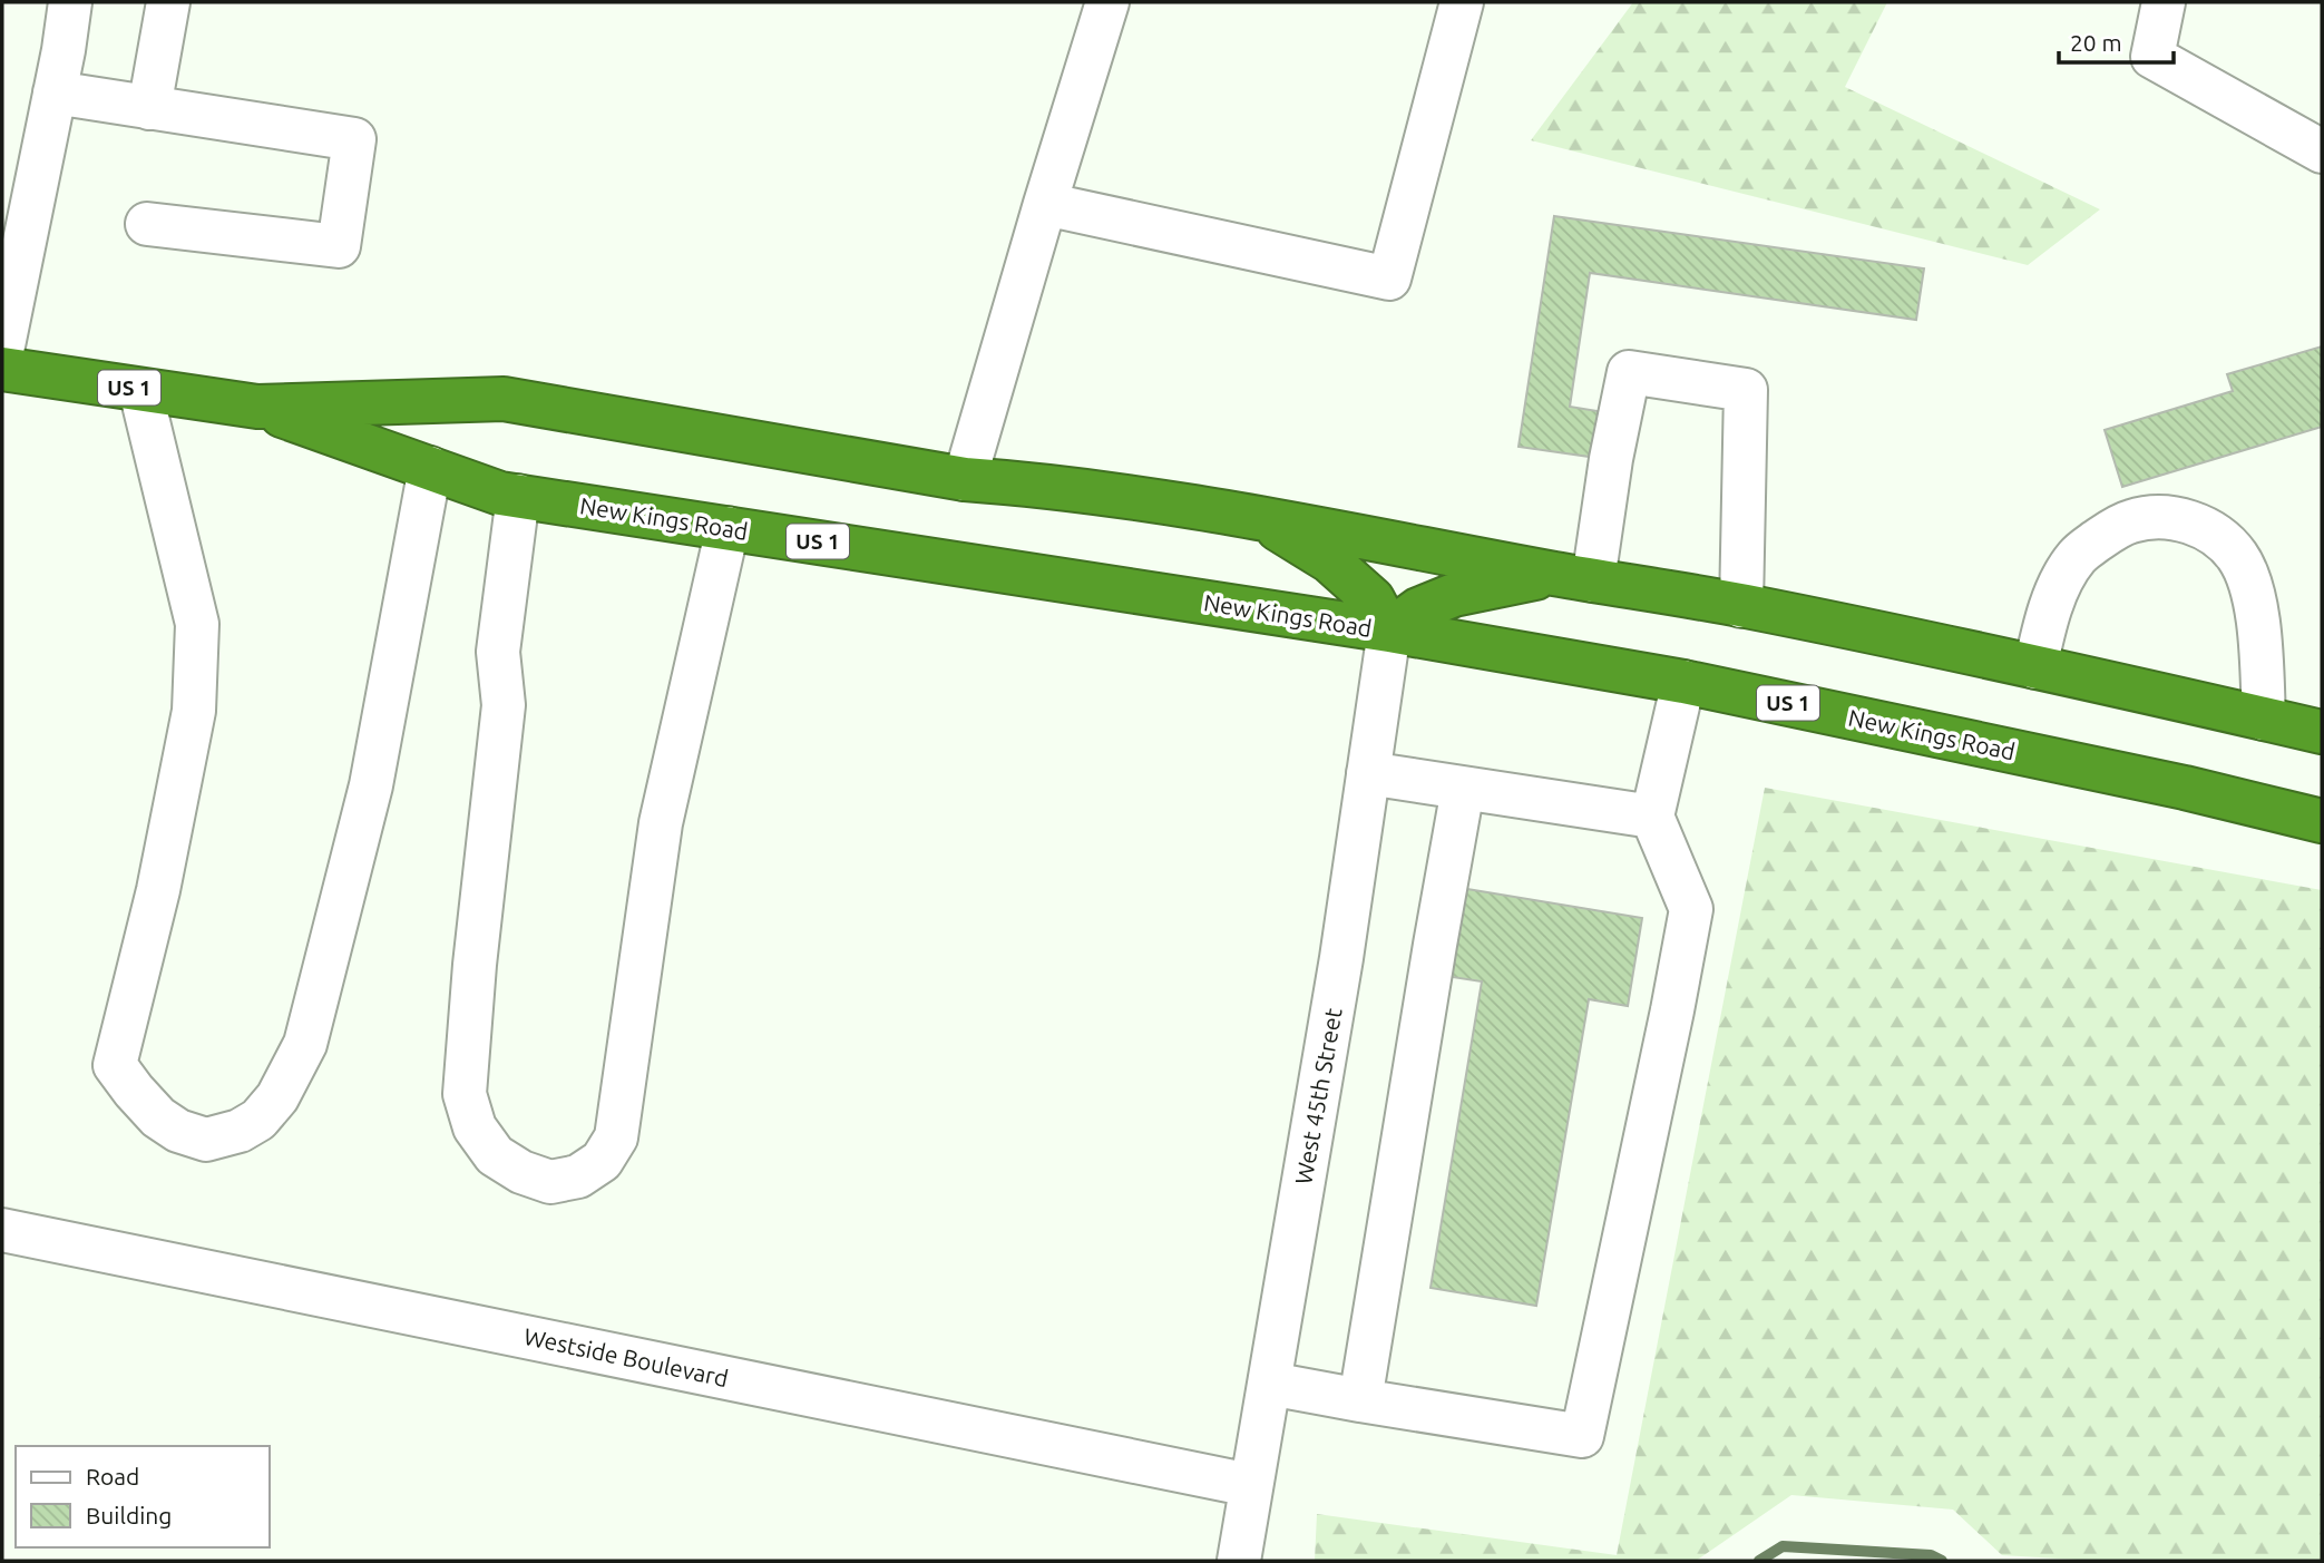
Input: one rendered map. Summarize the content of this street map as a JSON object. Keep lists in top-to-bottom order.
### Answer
{
  "streets": {
    "highway": ["US 1", "New Kings Road"],
    "street": ["West 45th Street", "Westside Boulevard"]
  },
  "crossings": [
    ["New Kings Road", "West 45th Street"],
    ["West 45th Street", "Westside Boulevard"]
  ],
  "legend": ["Road", "Building"],
  "scale_bar": "20 m"
}
